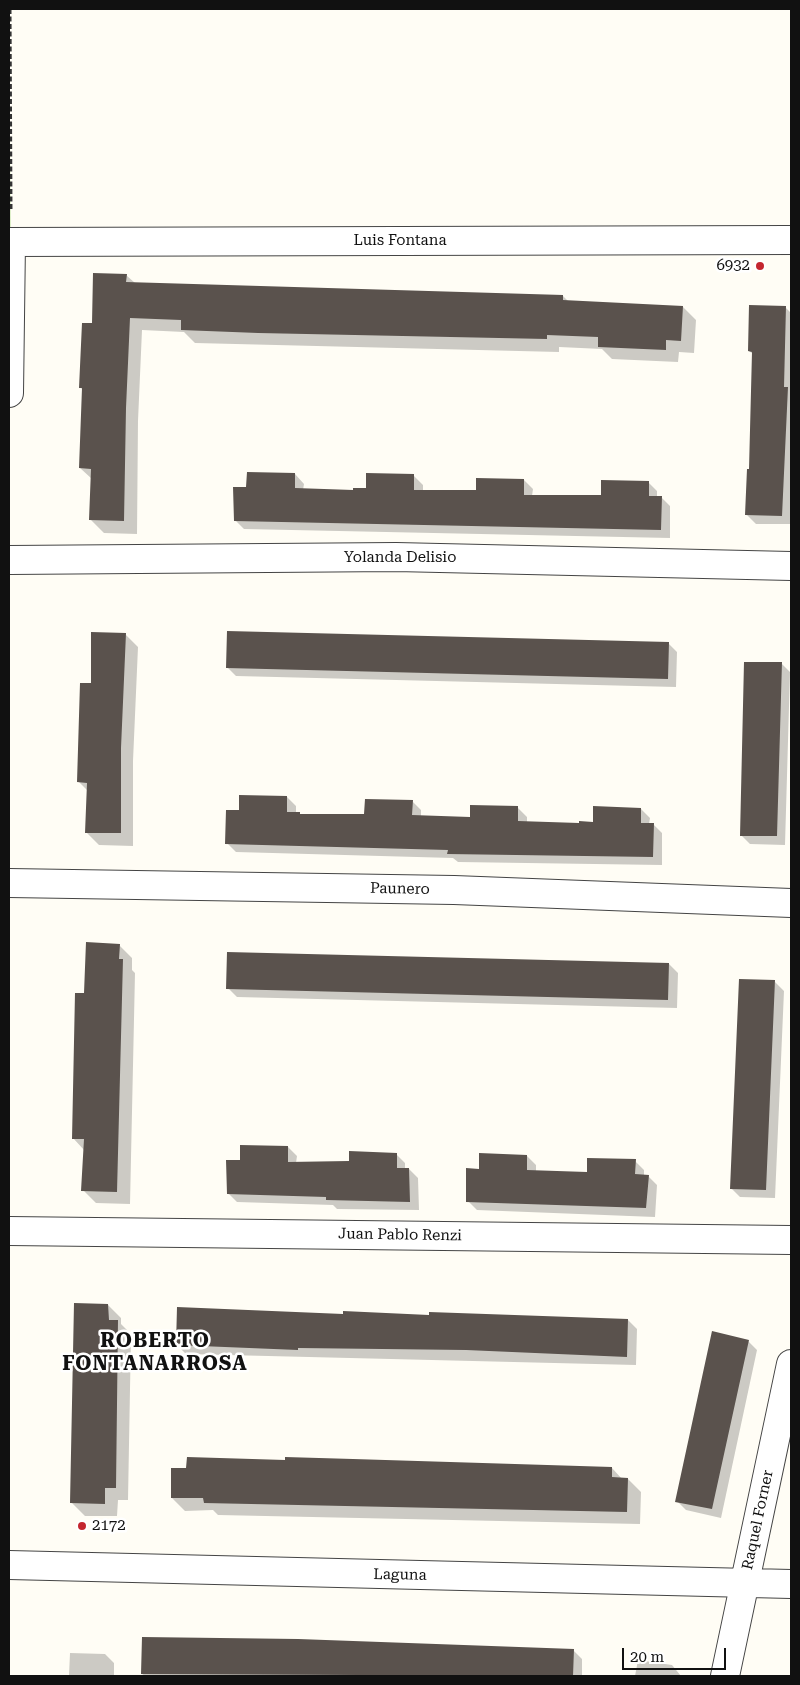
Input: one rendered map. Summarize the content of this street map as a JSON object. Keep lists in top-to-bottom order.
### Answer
{
  "streets": {
    "street": [
      "Luis Fontana",
      "Yolanda Delisio",
      "Paunero",
      "Juan Pablo Renzi",
      "Raquel Forner",
      "Laguna"
    ]
  },
  "crossings": [
    ["Raquel Forner", "Laguna"]
  ],
  "districts": ["ROBERTO FONTANARROSA"],
  "places": ["6932", "2172"],
  "scale_bar": "20 m"
}
